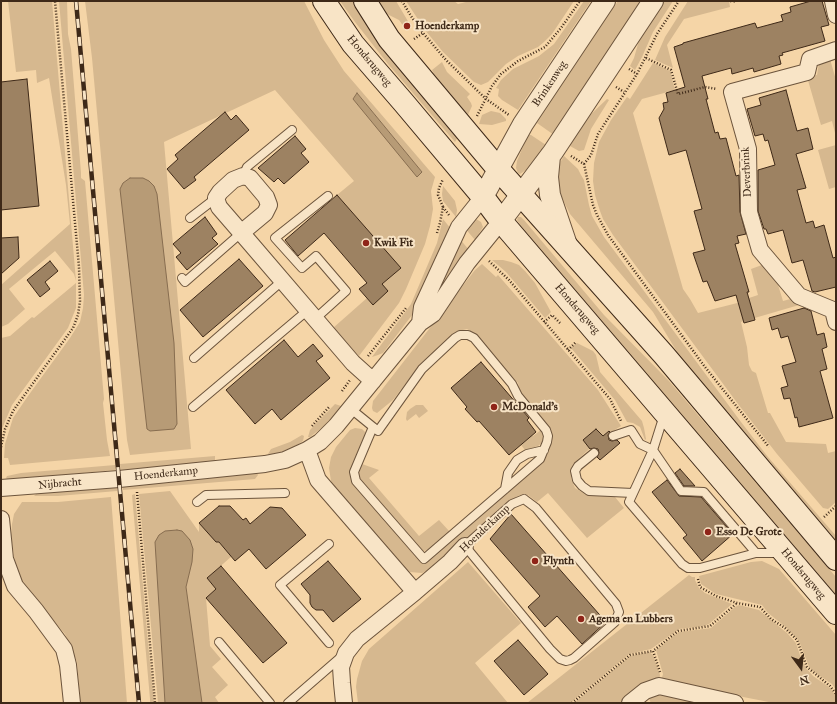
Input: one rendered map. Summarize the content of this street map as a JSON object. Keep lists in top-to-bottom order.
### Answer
{
  "streets": {
    "main road": ["Hondsrugweg"],
    "street": [
      "Brinkenweg",
      "Deverbrink",
      "Hoenderkamp",
      "Nijbracht"
    ]
  },
  "crossings": [
    ["Hondsrugweg", "Hoenderkamp"],
    ["Brinkenweg", "Hoenderkamp"],
    ["Hoenderkamp", "Nijbracht"]
  ],
  "places": [
    "Hoenderkamp",
    "Kwik Fit",
    "McDonald's",
    "Esso De Grote",
    "Flynth",
    "Agema en Lubbers"
  ],
  "north": "bottom"
}
